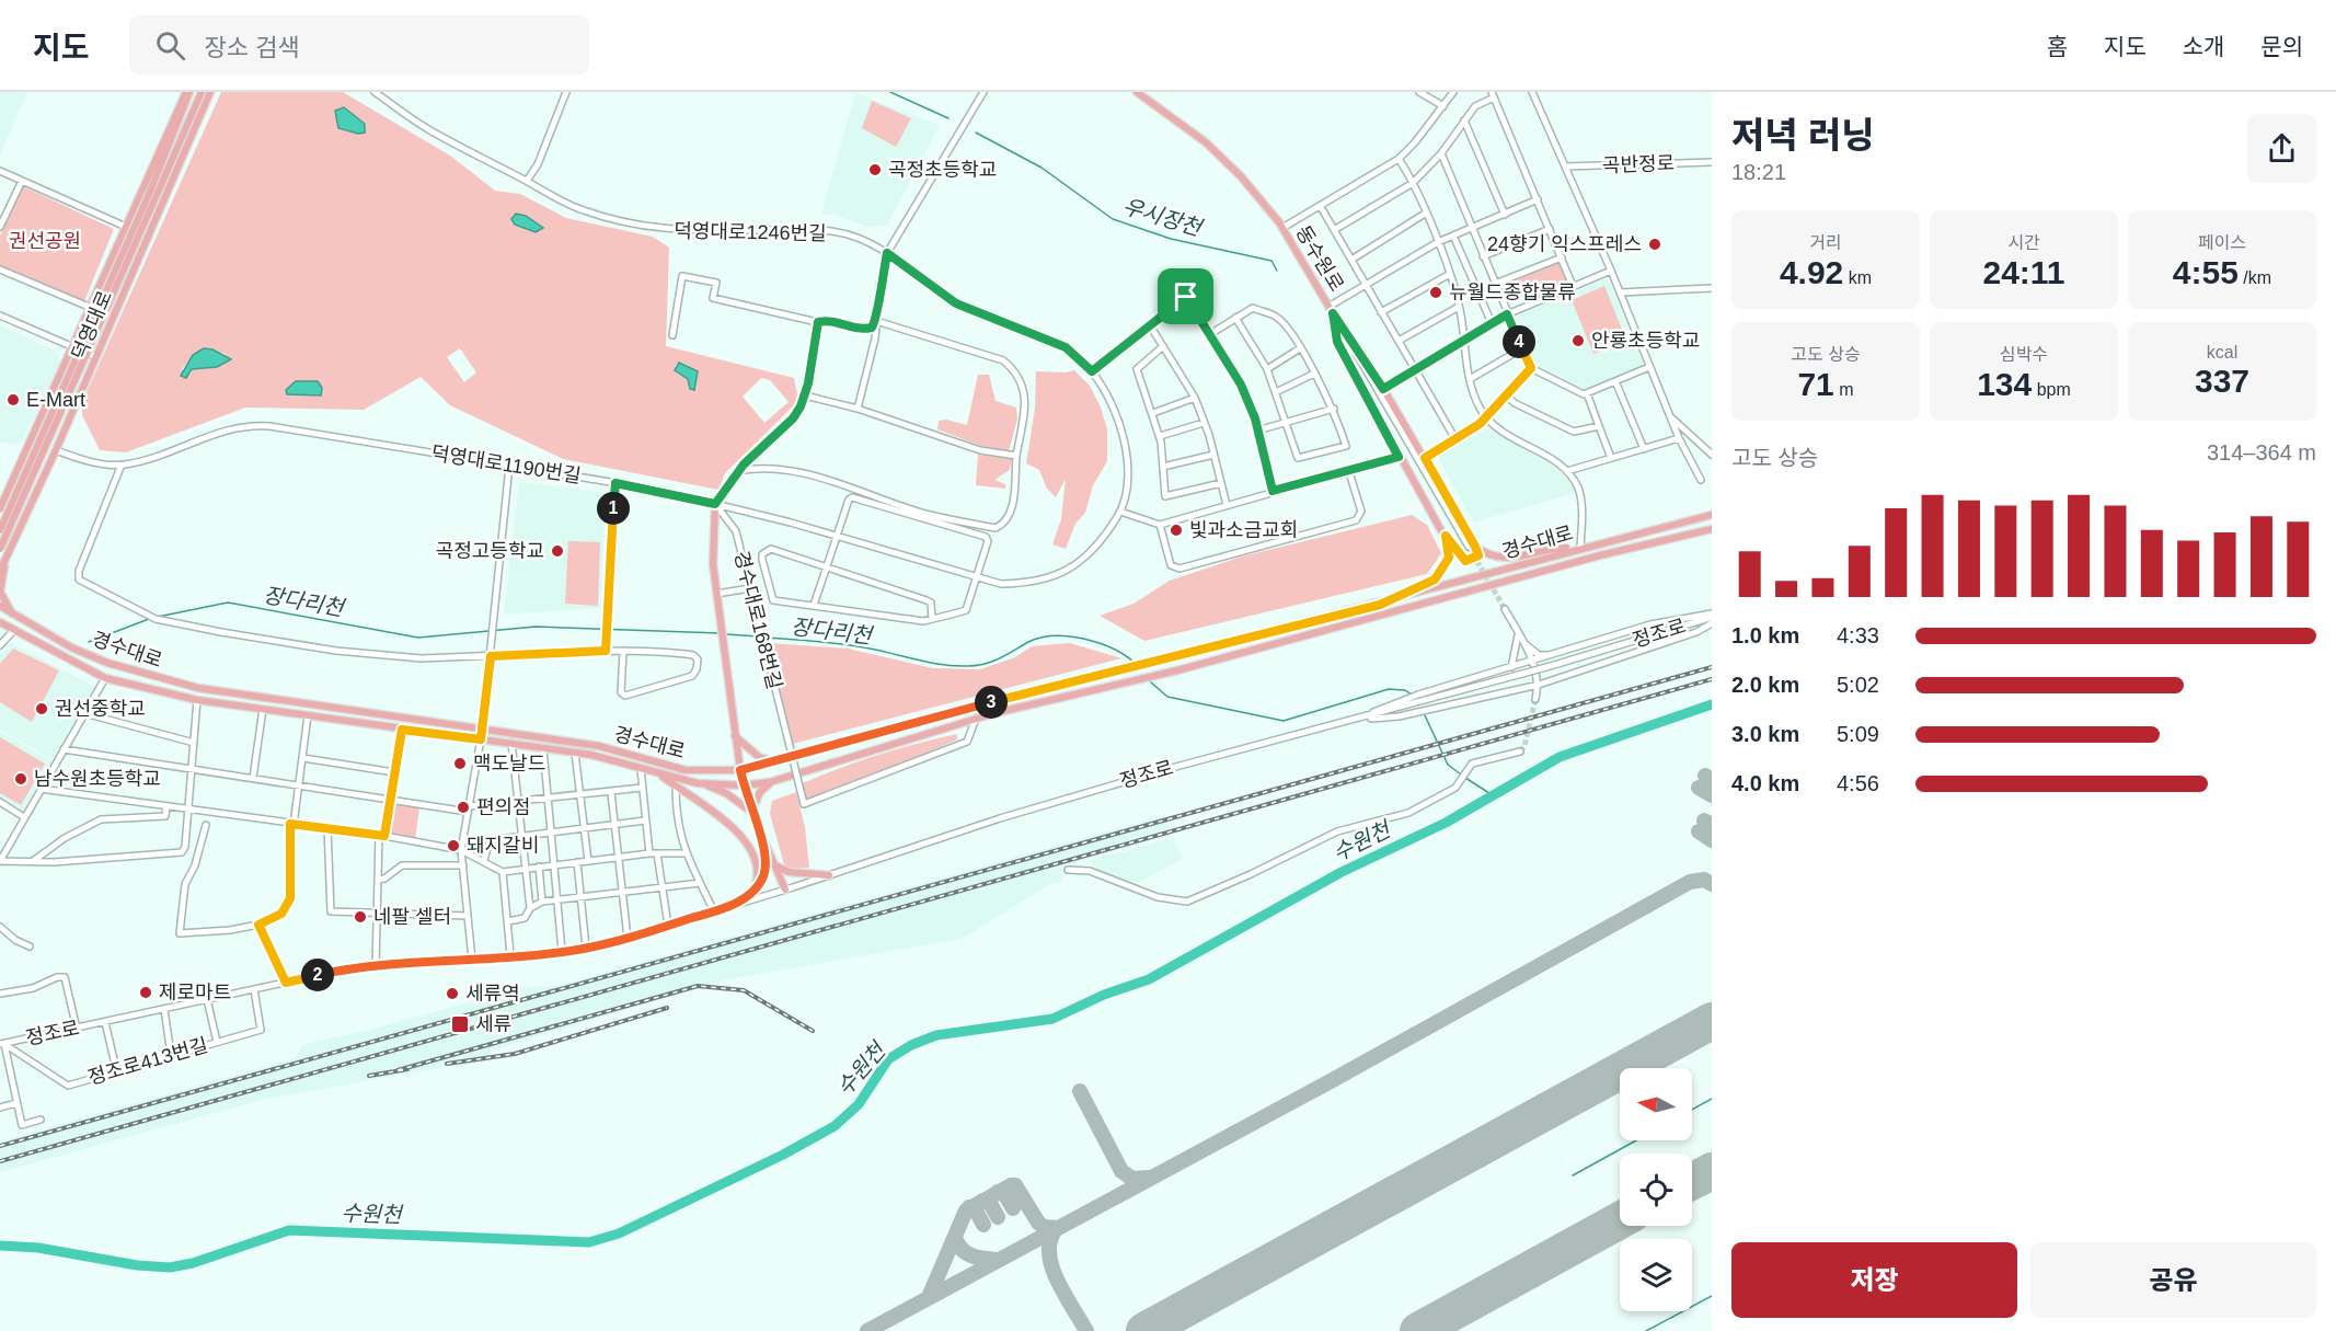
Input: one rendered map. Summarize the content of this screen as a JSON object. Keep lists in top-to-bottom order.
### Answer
{
  "streets": {
    "main road": ["동수원로", "덕영대로", "경수대로"],
    "street": [
      "곡반정로",
      "덕영대로1246번길",
      "덕영대로1190번길",
      "경수대로168번길",
      "정조로",
      "정조로413번길"
    ]
  },
  "crossings": [
    ["덕영대로1246번길", "덕영대로1190번길"],
    ["덕영대로", "덕영대로1190번길"],
    ["덕영대로1190번길", "경수대로168번길"],
    ["경수대로", "경수대로168번길"],
    ["정조로", "정조로413번길"]
  ],
  "water": ["우시장천", "장다리천", "수원천"],
  "parks": ["권선공원"],
  "places": {
    "other": [
      "곡정초등학교",
      "24향기 익스프레스",
      "뉴월드종합물류",
      "안룡초등학교",
      "E-Mart",
      "빛과소금교회",
      "곡정고등학교",
      "권선중학교",
      "맥도날드",
      "남수원초등학교",
      "편의점",
      "돼지갈비",
      "네팔 셀터",
      "제로마트",
      "세류역"
    ],
    "transit": ["세류"]
  },
  "north": "left",
  "page": {
    "header": "지도",
    "search": "장소 검색",
    "nav": [
      "홈",
      "지도",
      "소개",
      "문의"
    ],
    "heading": ["저녁 러닝", "18:21"],
    "stats": [
      ["거리", "4.92 km"],
      ["시간", "24:11"],
      ["페이스", "4:55 /km"],
      ["고도 상승", "71 m"],
      ["심박수", "134 bpm"],
      ["kcal", "337"]
    ],
    "pins": [
      "4",
      "1",
      "3",
      "2"
    ],
    "chart": ["고도 상승", "314–364 m"],
    "list": [
      {
        "name": "1.0 km",
        "note": "4:33"
      },
      {
        "name": "2.0 km",
        "note": "5:02"
      },
      {
        "name": "3.0 km",
        "note": "5:09"
      },
      {
        "name": "4.0 km",
        "note": "4:56"
      }
    ],
    "buttons": ["저장", "공유"]
  }
}
